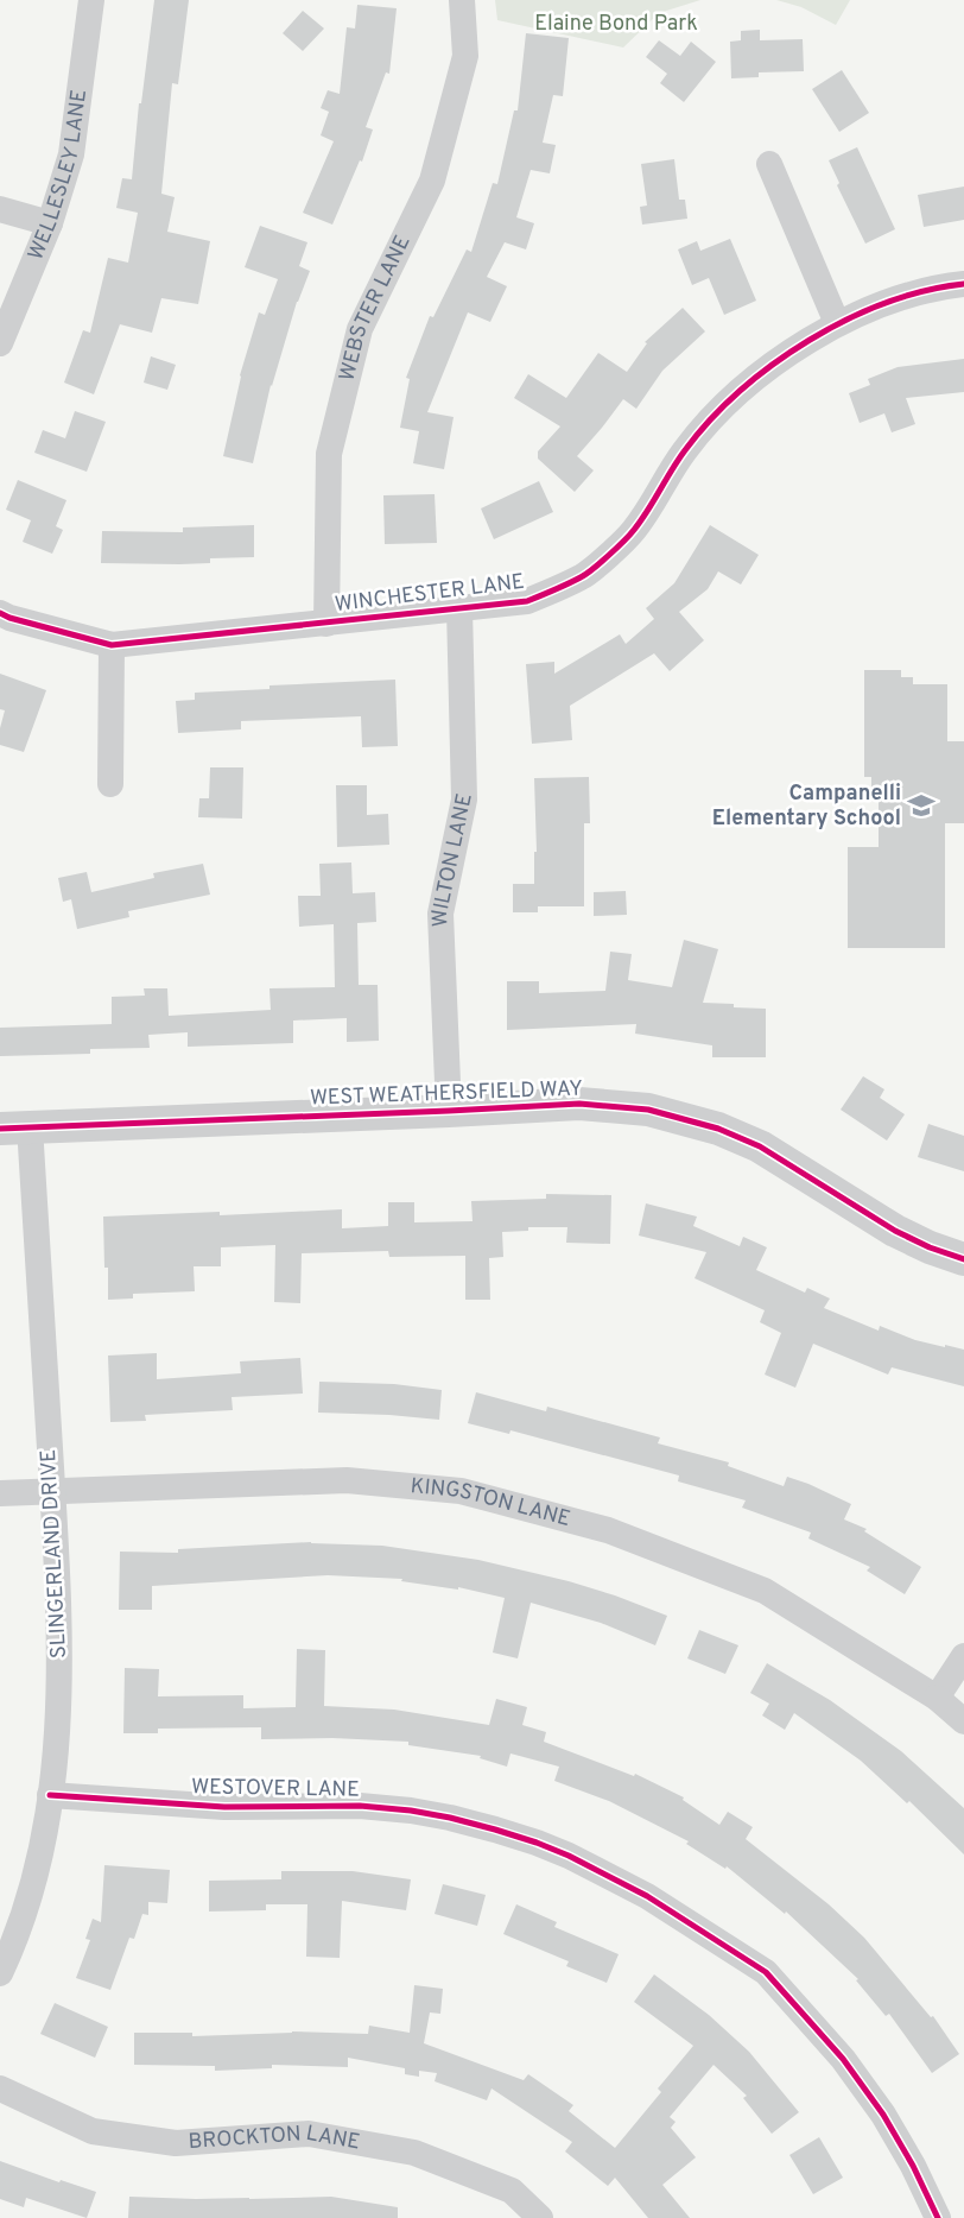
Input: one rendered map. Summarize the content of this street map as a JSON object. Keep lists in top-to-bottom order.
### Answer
{
  "streets": {
    "street": [
      "WELLESLEY LANE",
      "WEBSTER LANE",
      "WINCHESTER LANE",
      "WILTON LANE",
      "WEST WEATHERSFIELD WAY",
      "KINGSTON LANE",
      "SLINGERLAND DRIVE",
      "WESTOVER LANE",
      "BROCKTON LANE"
    ]
  },
  "crossings": [
    ["WEBSTER LANE", "WINCHESTER LANE"],
    ["WINCHESTER LANE", "WILTON LANE"],
    ["WILTON LANE", "WEST WEATHERSFIELD WAY"],
    ["WEST WEATHERSFIELD WAY", "SLINGERLAND DRIVE"],
    ["KINGSTON LANE", "SLINGERLAND DRIVE"],
    ["SLINGERLAND DRIVE", "WESTOVER LANE"]
  ],
  "parks": ["Elaine Bond Park"],
  "places": {
    "school or university": ["Campanelli Elementary School"]
  }
}
